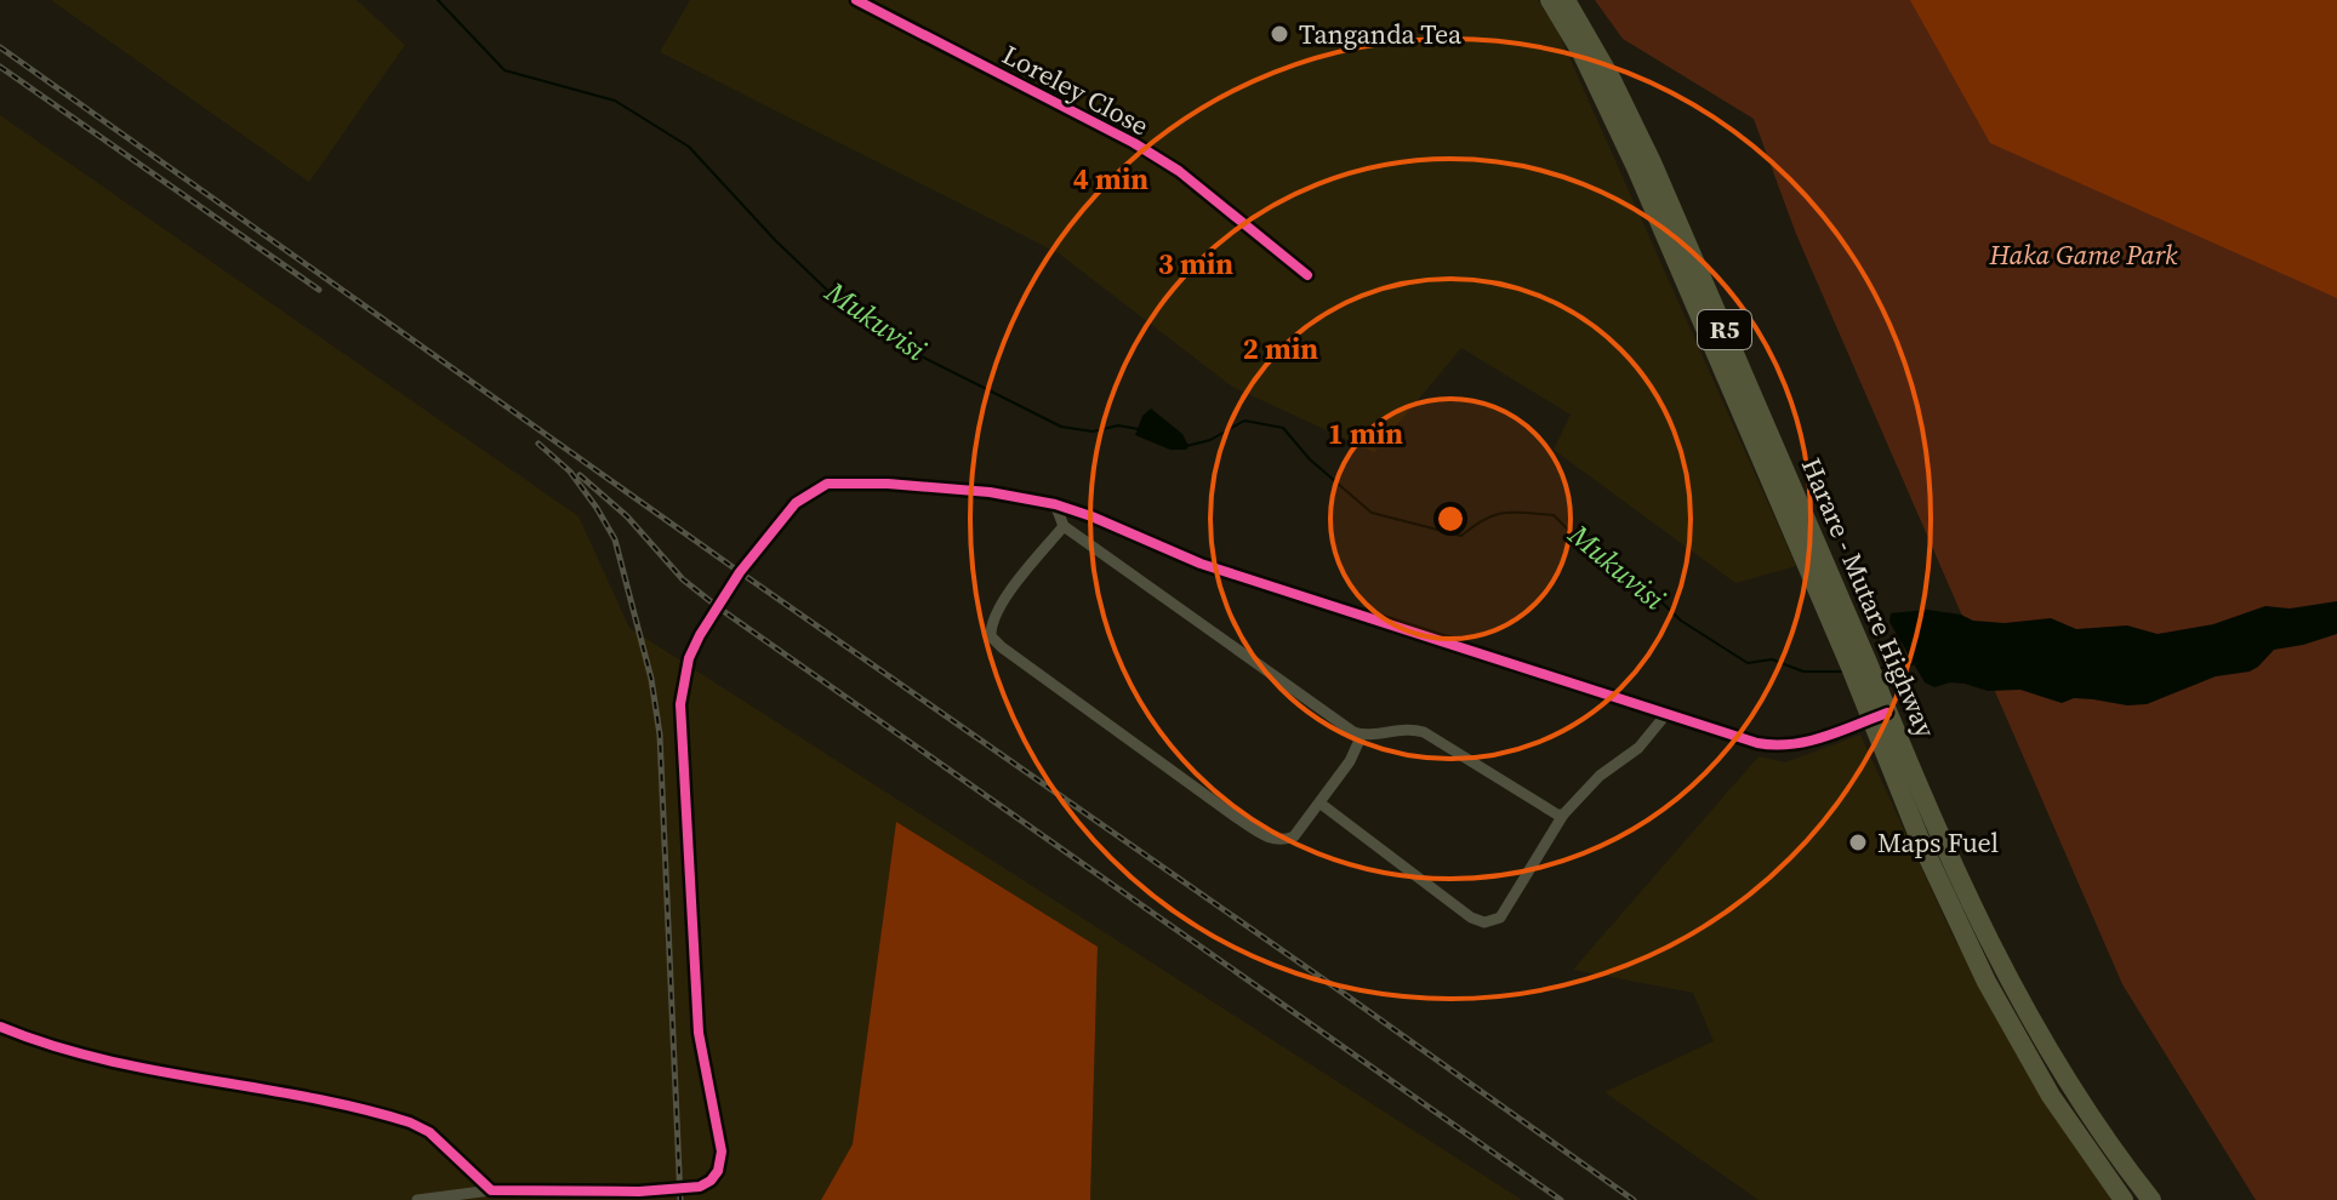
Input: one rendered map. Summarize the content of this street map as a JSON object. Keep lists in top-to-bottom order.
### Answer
{
  "streets": {
    "highway": ["R5", "Harare - Mutare Highway"],
    "street": ["Loreley Close"]
  },
  "water": ["Mukuvisi"],
  "parks": ["Haka Game Park"],
  "places": ["Tanganda Tea", "Maps Fuel"],
  "rings": [
    "4 min",
    "3 min",
    "2 min",
    "1 min"
  ]
}
